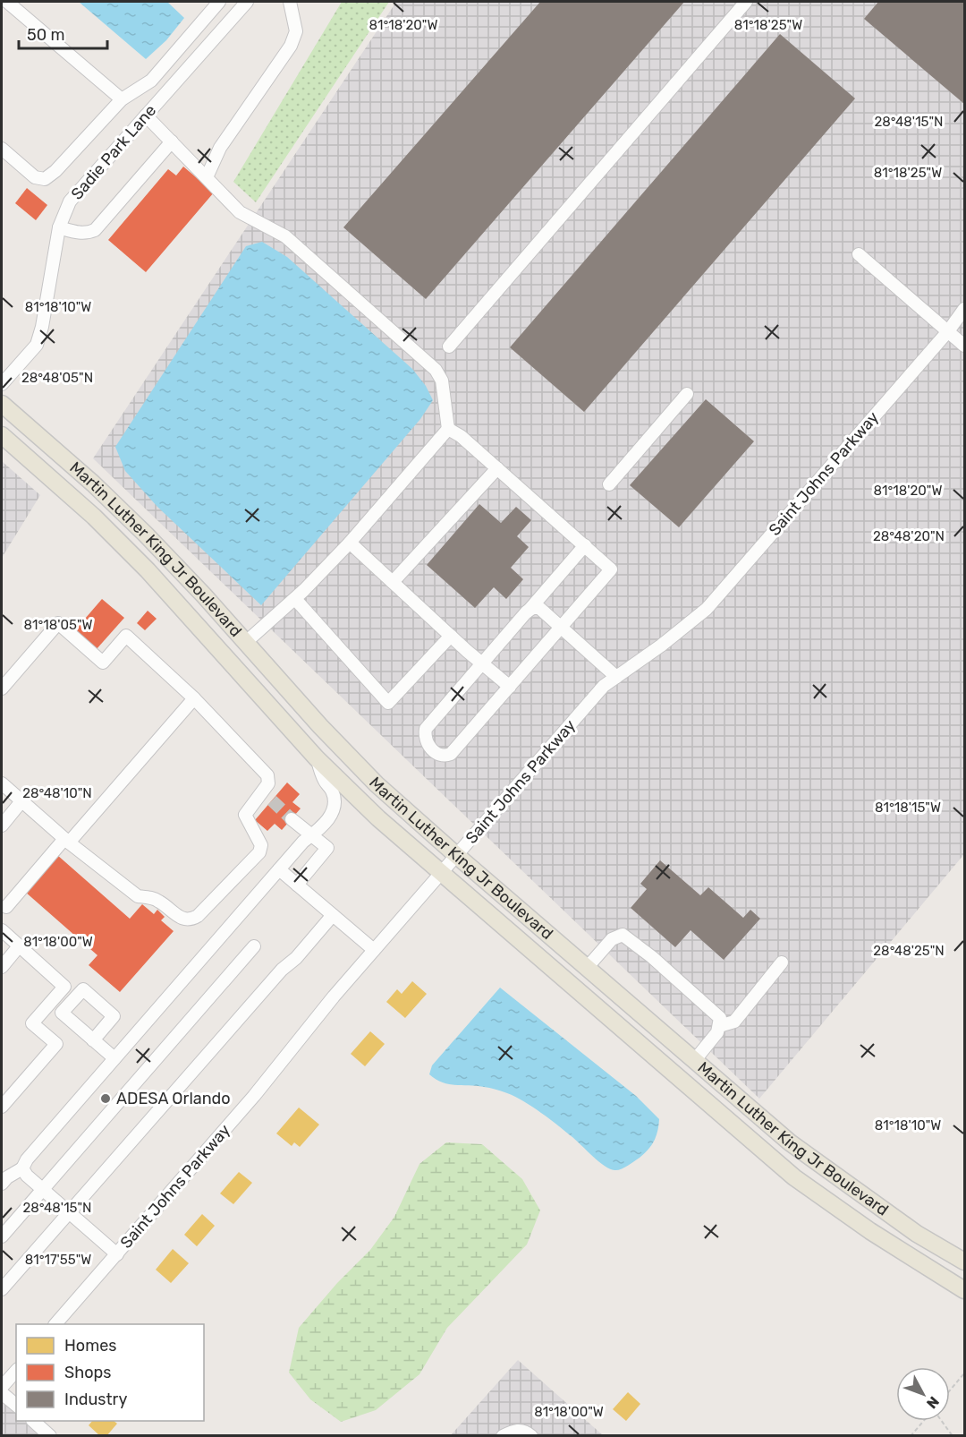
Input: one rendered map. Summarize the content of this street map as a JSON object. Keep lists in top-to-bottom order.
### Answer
{
  "streets": {
    "main road": ["Martin Luther King Jr Boulevard"],
    "street": ["Sadie Park Lane", "Saint Johns Parkway"]
  },
  "crossings": [
    ["Saint Johns Parkway", "Martin Luther King Jr Boulevard"]
  ],
  "places": ["ADESA Orlando"],
  "legend": ["Homes", "Shops", "Industry"],
  "scale_bar": "50 m",
  "north": "bottom right",
  "coordinates": [
    "81°18'20\"W",
    "81°18'25\"W",
    "28°48'15\"N",
    "81°18'10\"W",
    "28°48'05\"N",
    "28°48'20\"N",
    "81°18'05\"W",
    "28°48'10\"N",
    "81°18'15\"W",
    "81°18'00\"W",
    "28°48'25\"N",
    "81°17'55\"W"
  ]
}
